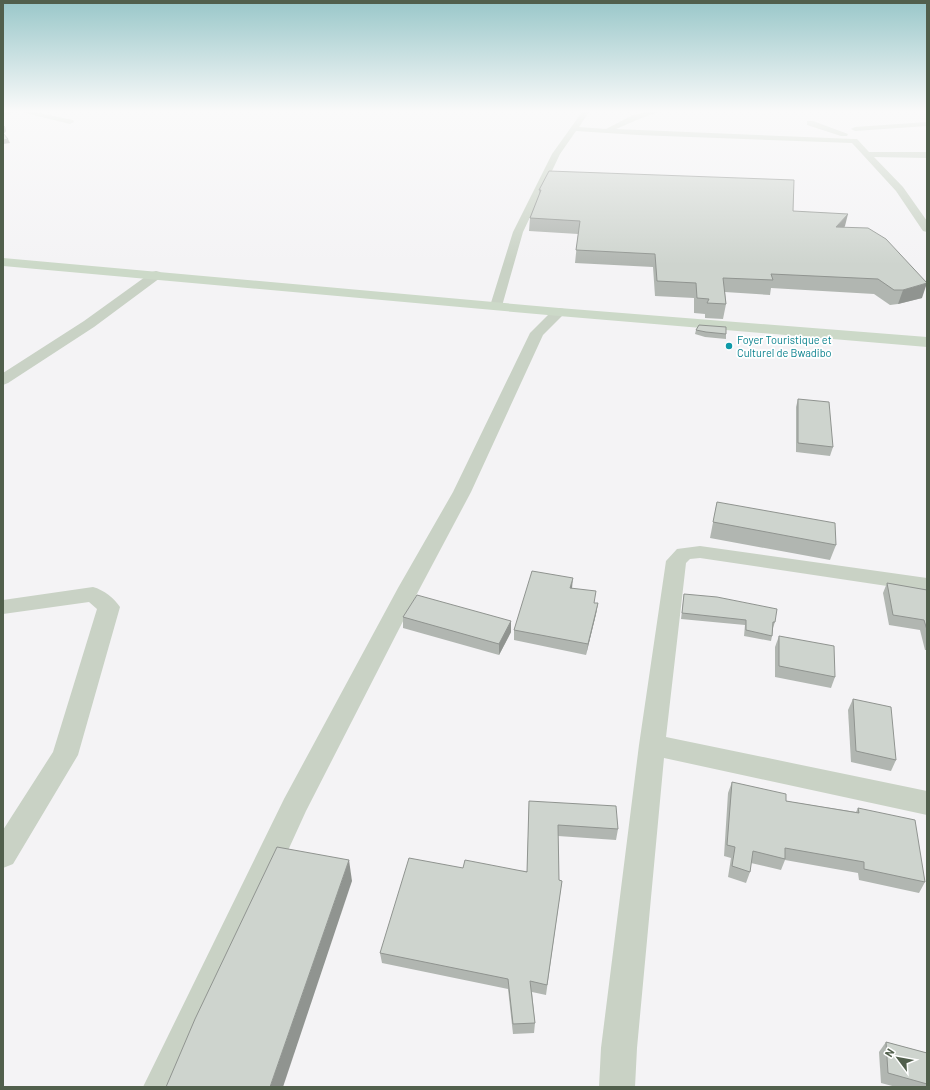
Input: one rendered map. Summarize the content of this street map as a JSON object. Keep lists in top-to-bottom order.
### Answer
{
  "places": ["Foyer Touristique et Culturel de Bwadibo"],
  "north": "top left"
}
